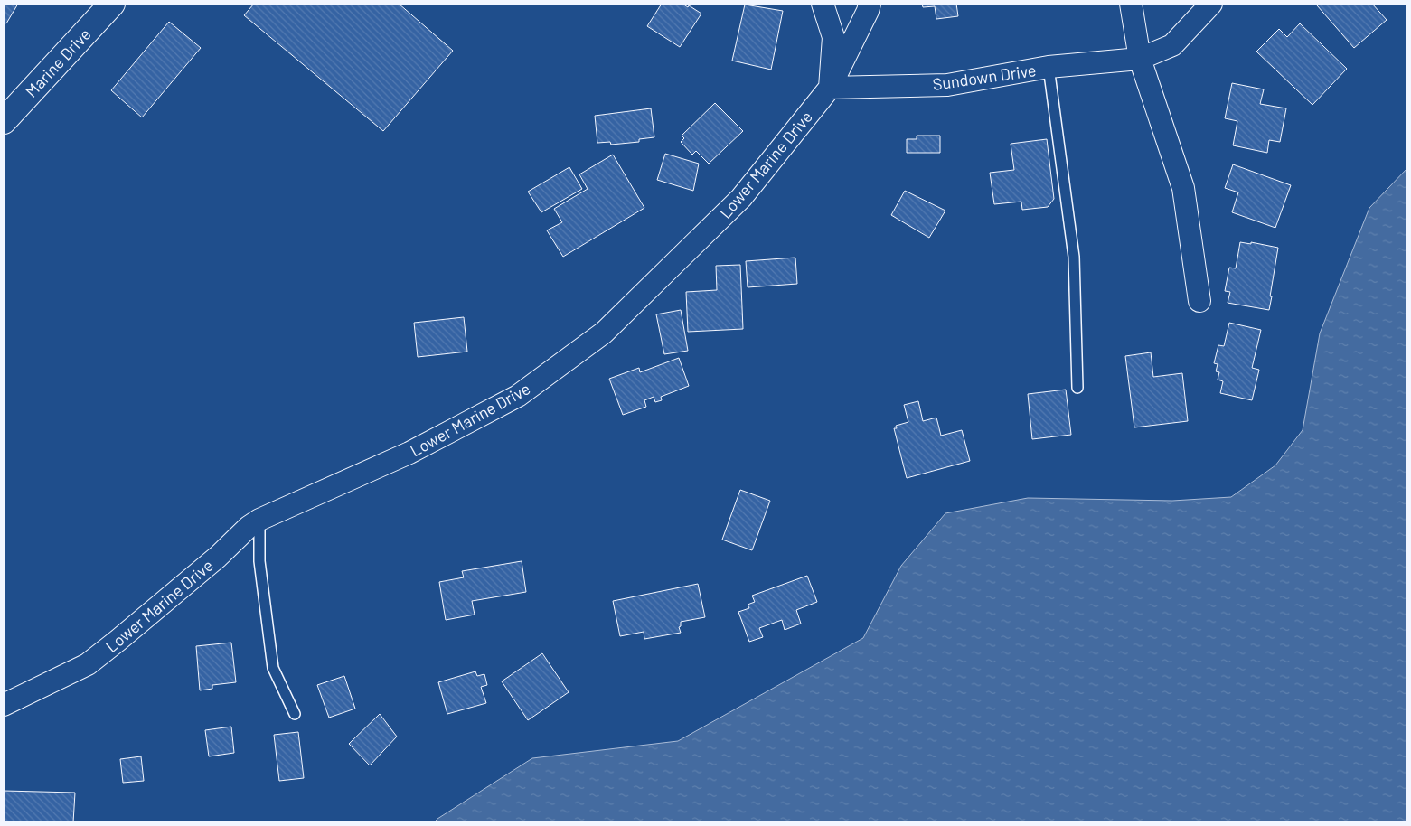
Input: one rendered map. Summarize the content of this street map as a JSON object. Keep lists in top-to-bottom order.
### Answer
{
  "streets": {
    "street": ["Marine Drive", "Sundown Drive", "Lower Marine Drive"]
  },
  "crossings": [
    ["Sundown Drive", "Lower Marine Drive"]
  ]
}
